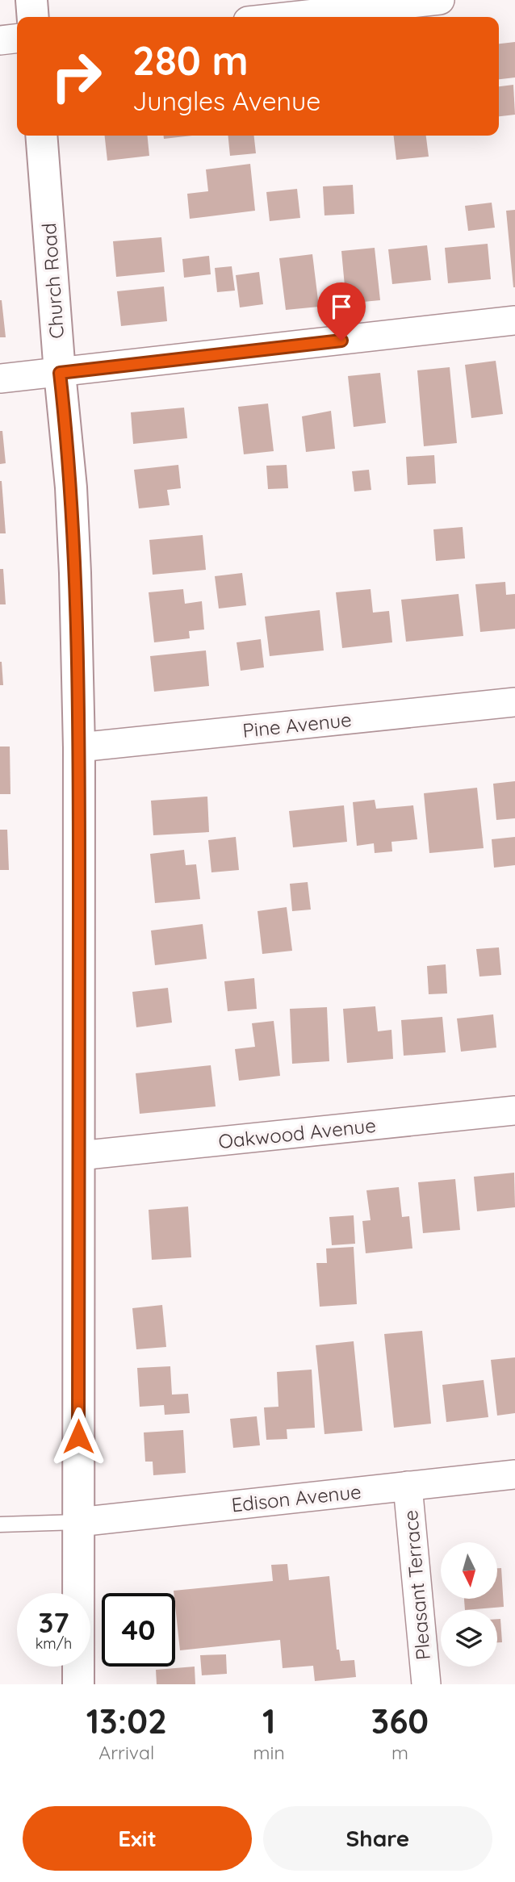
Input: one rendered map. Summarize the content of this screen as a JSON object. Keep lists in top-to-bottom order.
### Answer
{
  "streets": {
    "street": [
      "Church Road",
      "Pine Avenue",
      "Oakwood Avenue",
      "Edison Avenue",
      "Pleasant Terrace"
    ]
  },
  "crossings": [
    ["Church Road", "Pine Avenue"],
    ["Church Road", "Oakwood Avenue"],
    ["Church Road", "Edison Avenue"],
    ["Edison Avenue", "Pleasant Terrace"]
  ],
  "north": "bottom",
  "page": {
    "turn": ["280 m", "Jungles Avenue"],
    "speed": "37 km/h",
    "limit": "40",
    "eta": [
      "13:02",
      "Arrival",
      "1",
      "min",
      "360",
      "m"
    ],
    "buttons": ["Exit", "Share"]
  }
}
